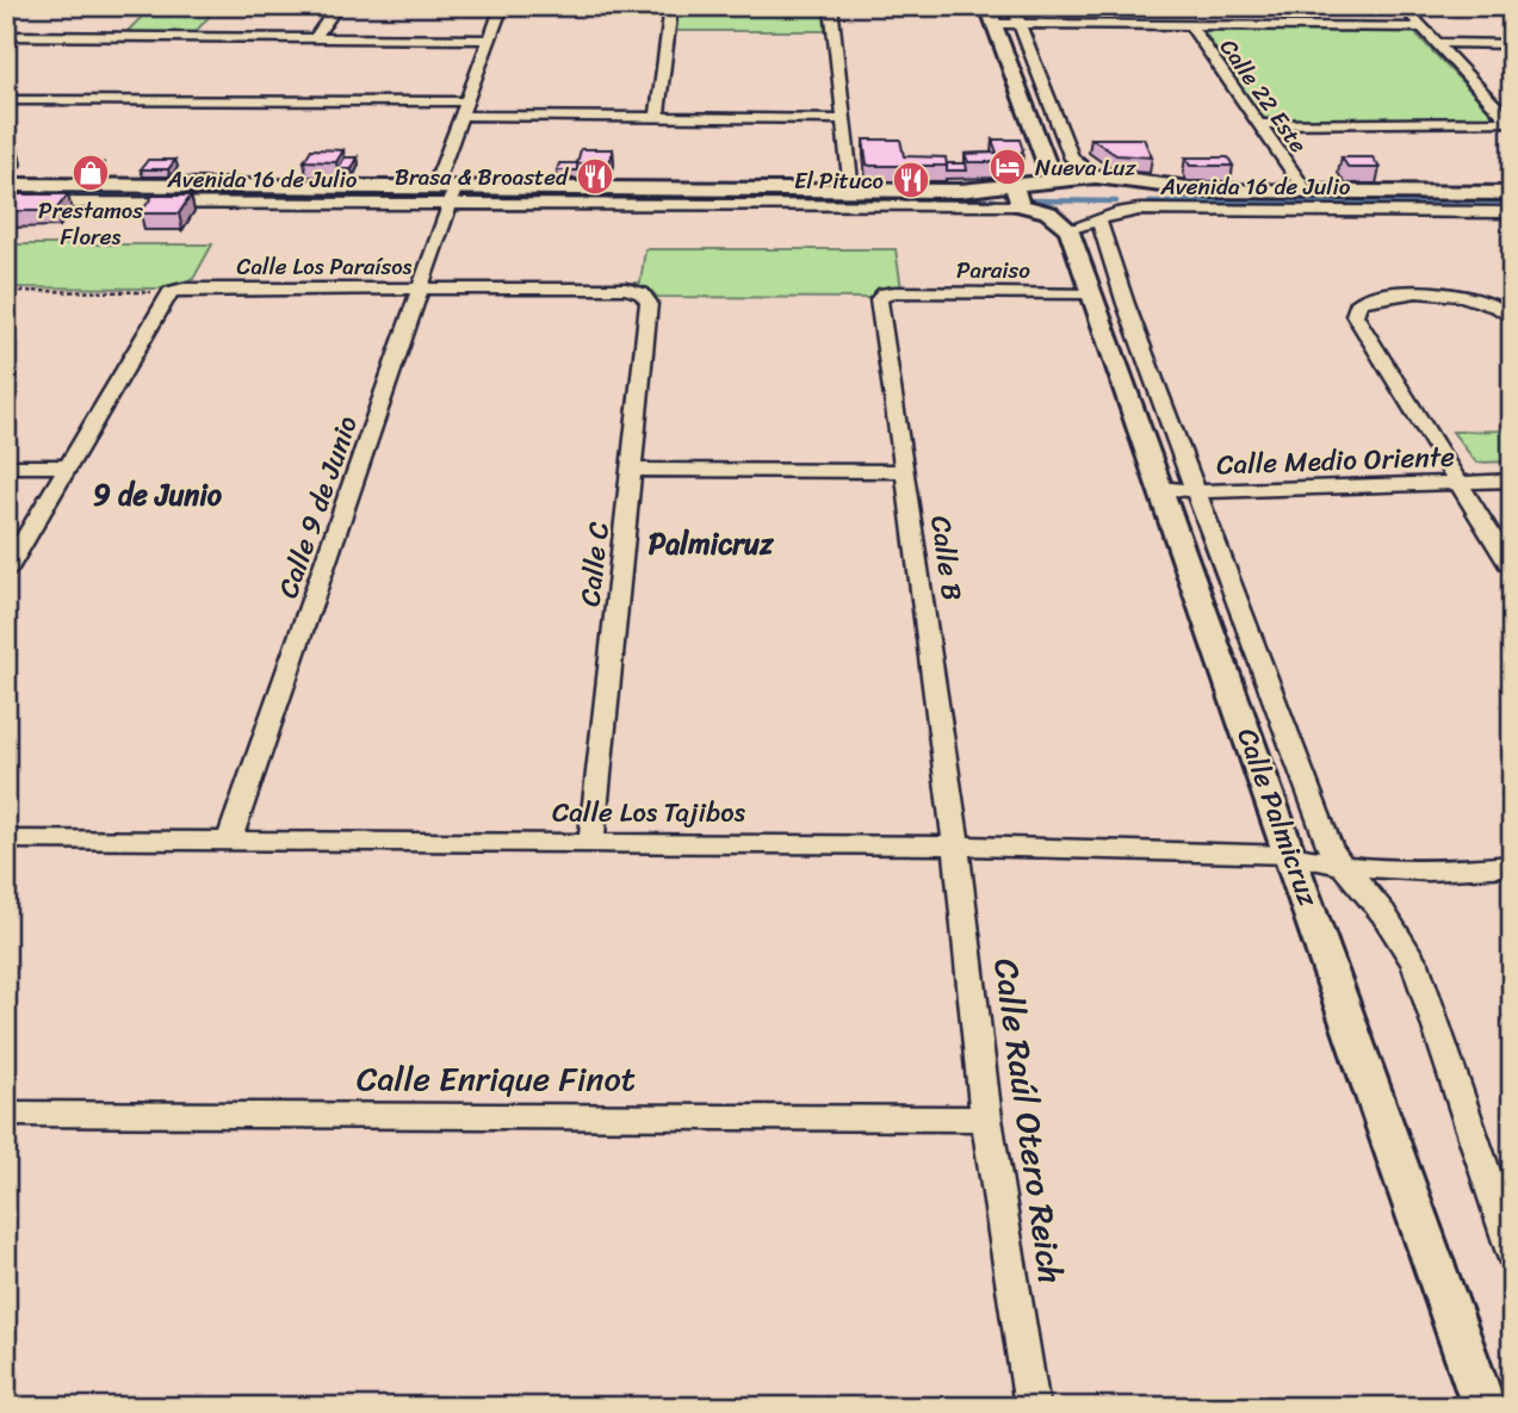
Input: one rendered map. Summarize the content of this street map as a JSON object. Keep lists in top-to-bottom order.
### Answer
{
  "streets": {
    "street": [
      "Calle 22 Este",
      "Avenida 16 de Julio",
      "Calle Los Paraísos",
      "Paraiso",
      "Calle Medio Oriente",
      "Calle 9 de Junio",
      "Calle B",
      "Calle C",
      "Calle Los Tajibos",
      "Calle Palmicruz",
      "Calle Enrique Finot",
      "Calle Raúl Otero Reich"
    ]
  },
  "crossings": [
    ["Calle 22 Este", "Avenida 16 de Julio"],
    ["Avenida 16 de Julio", "Calle 9 de Junio"],
    ["Avenida 16 de Julio", "Calle Palmicruz"],
    ["Calle Los Paraísos", "Calle 9 de Junio"],
    ["Calle Los Paraísos", "Calle C"],
    ["Paraiso", "Calle B"],
    ["Paraiso", "Calle Palmicruz"],
    ["Calle Medio Oriente", "Calle Palmicruz"],
    ["Calle 9 de Junio", "Calle Los Tajibos"],
    ["Calle B", "Calle Los Tajibos"],
    ["Calle B", "Calle Raúl Otero Reich"],
    ["Calle C", "Calle Los Tajibos"],
    ["Calle Los Tajibos", "Calle Palmicruz"],
    ["Calle Los Tajibos", "Calle Raúl Otero Reich"],
    ["Calle Enrique Finot", "Calle Raúl Otero Reich"]
  ],
  "districts": ["9 de Junio", "Palmicruz"],
  "places": {
    "hotel": ["Nueva Luz"],
    "shop": ["Prestamos Flores"],
    "restaurant": ["Brasa & Broasted", "El Pituco"]
  }
}
